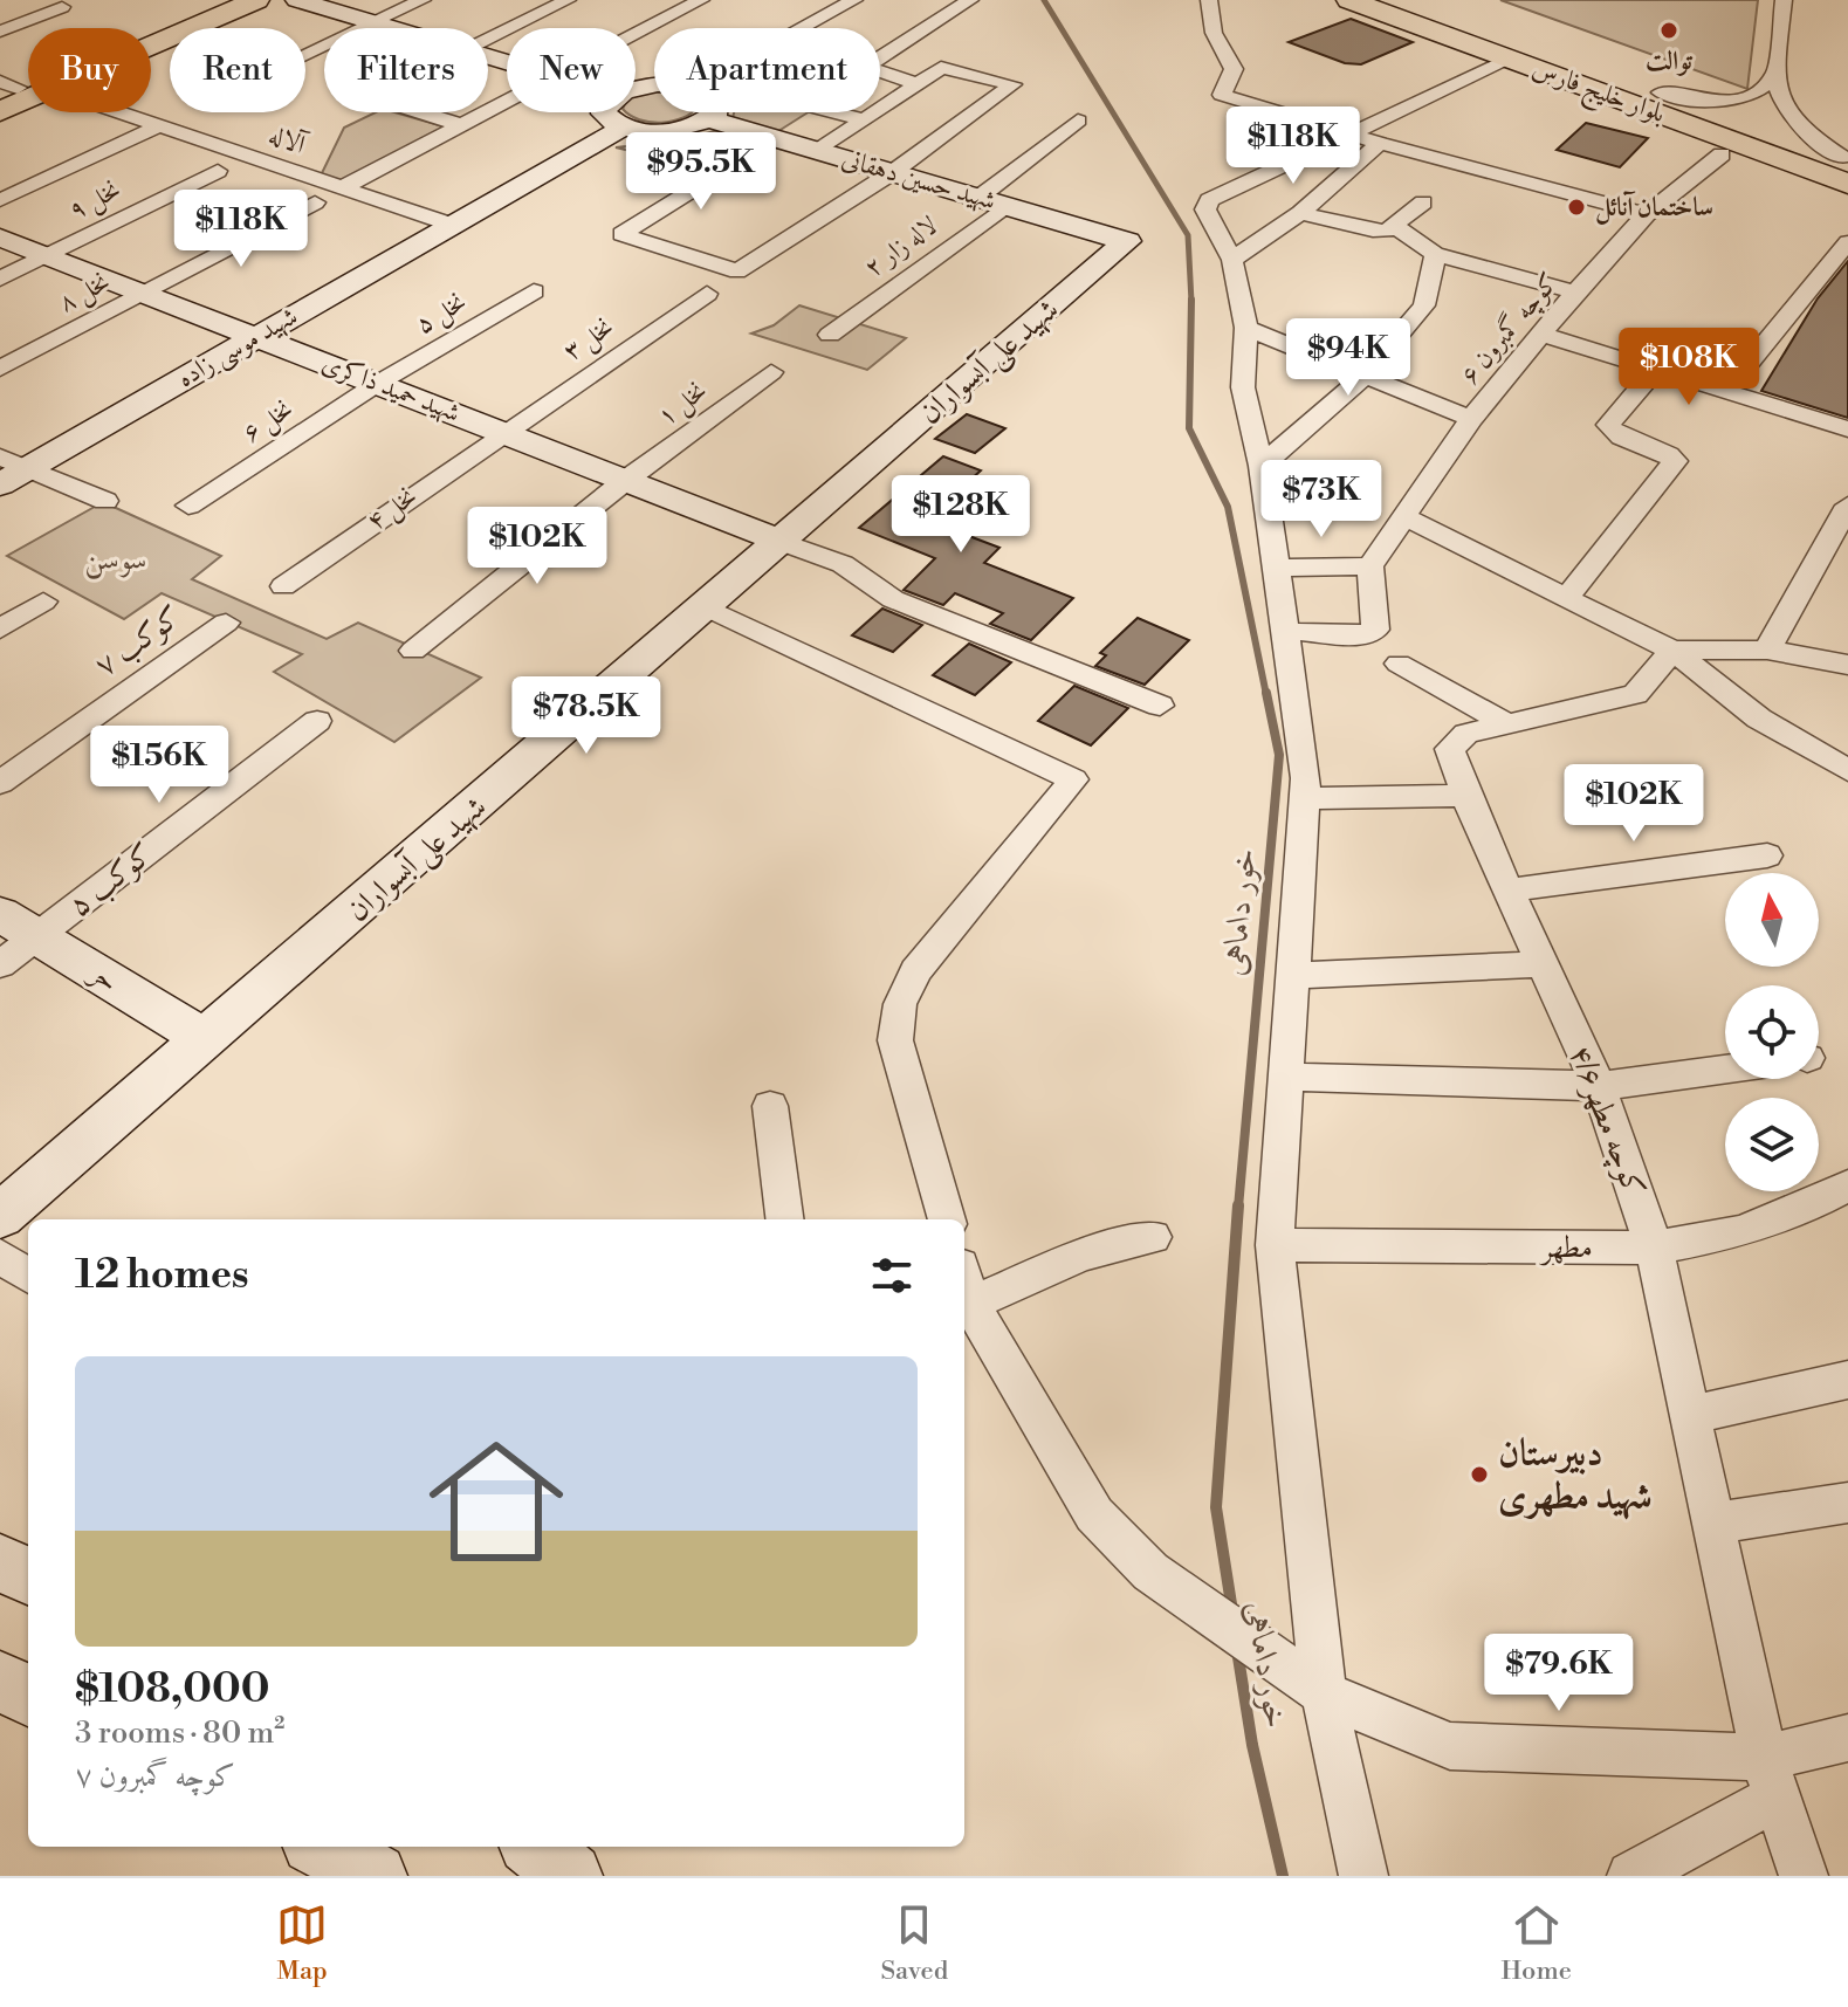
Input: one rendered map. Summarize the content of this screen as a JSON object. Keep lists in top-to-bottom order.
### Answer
{
  "streets": {
    "main road": ["بلوار خلیج فارس"],
    "street": [
      "آلاله",
      "شهید حسین دهقانی",
      "نخل ۹",
      "لاله زار ۲",
      "نخل ۸",
      "نخل ۵",
      "کوچه گمبرون ۶",
      "نخل ۳",
      "شهید موسی زاده",
      "شهید علی آبسواران",
      "شهید حمید ذاکری",
      "نخل ۱",
      "نخل ۶",
      "نخل ۴",
      "کوکب ۷",
      "کوکب ۵",
      "حر",
      "کوچه مطهر۴/۶",
      "مطهر"
    ]
  },
  "crossings": [
    ["آلاله", "شهید موسی زاده"],
    ["شهید حسین دهقانی", "لاله زار ۲"],
    ["شهید حسین دهقانی", "شهید موسی زاده"],
    ["شهید حسین دهقانی", "شهید علی آبسواران"],
    ["نخل ۹", "شهید حمید ذاکری"],
    ["نخل ۸", "شهید حمید ذاکری"],
    ["نخل ۵", "شهید حمید ذاکری"],
    ["نخل ۵", "نخل ۶"],
    ["نخل ۳", "شهید حمید ذاکری"],
    ["نخل ۳", "نخل ۴"],
    ["شهید موسی زاده", "شهید حمید ذاکری"],
    ["شهید علی آبسواران", "شهید حمید ذاکری"],
    ["شهید علی آبسواران", "حر"],
    ["شهید حمید ذاکری", "نخل ۱"],
    ["شهید حمید ذاکری", "نخل ۶"],
    ["شهید حمید ذاکری", "نخل ۴"],
    ["کوکب ۵", "حر"],
    ["کوچه مطهر۴/۶", "مطهر"]
  ],
  "water": ["خور داماهی"],
  "parks": ["سوسن"],
  "places": ["توالت", "ساختمان آنائل", "دبیرستان شهید مطهری"],
  "north": "top",
  "page": {
    "chip": [
      "Buy",
      "Rent",
      "Filters",
      "New",
      "Apartment"
    ],
    "price": [
      "$118K",
      "$95.5K",
      "$118K",
      "$94K",
      "$108K",
      "$73K",
      "$128K",
      "$102K",
      "$78.5K",
      "$156K",
      "$102K",
      "$79.6K"
    ],
    "heading": "12 homes",
    "list": [
      {
        "name": "$108,000",
        "note": "3 rooms · 80 m² · کوچه گمبرون ۷"
      }
    ],
    "tabs": ["Map", "Saved", "Home"]
  }
}
